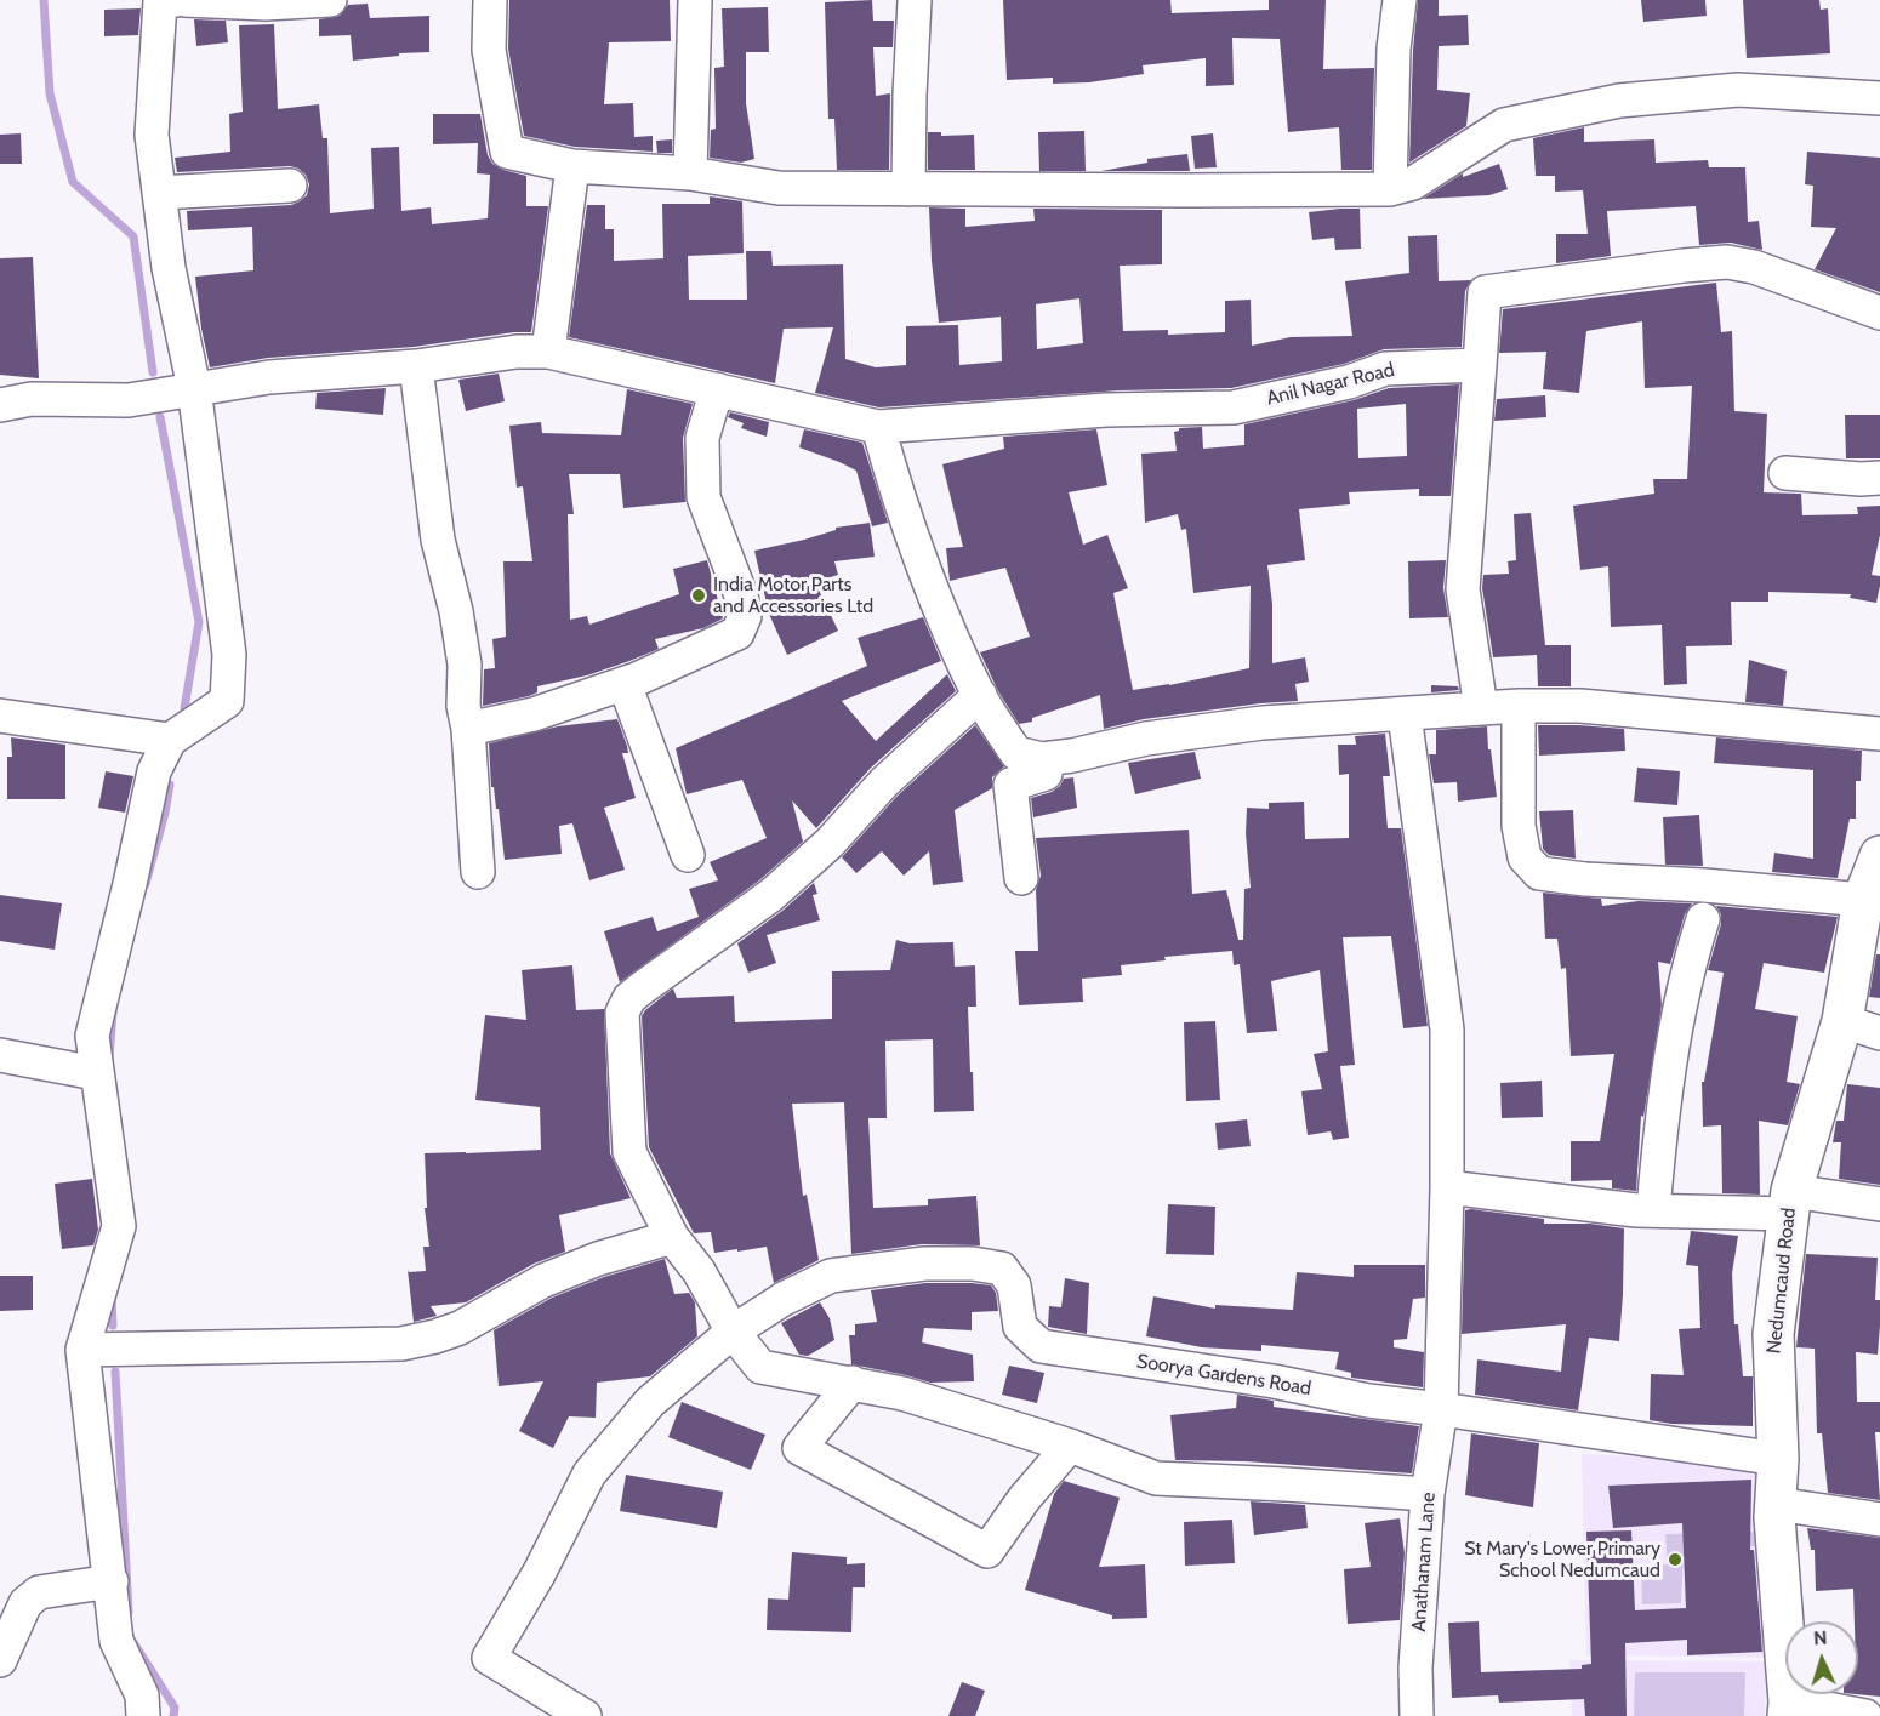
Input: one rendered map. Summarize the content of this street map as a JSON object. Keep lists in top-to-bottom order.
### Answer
{
  "streets": {
    "main road": ["Nedumcaud Road"],
    "street": ["Anil Nagar Road", "Soorya Gardens Road", "Anathanam Lane"]
  },
  "crossings": [
    ["Nedumcaud Road", "Soorya Gardens Road"],
    ["Soorya Gardens Road", "Anathanam Lane"]
  ],
  "places": ["India Motor Parts and Accessories Ltd", "St Mary's Lower Primary School Nedumcaud"],
  "north": "top"
}
